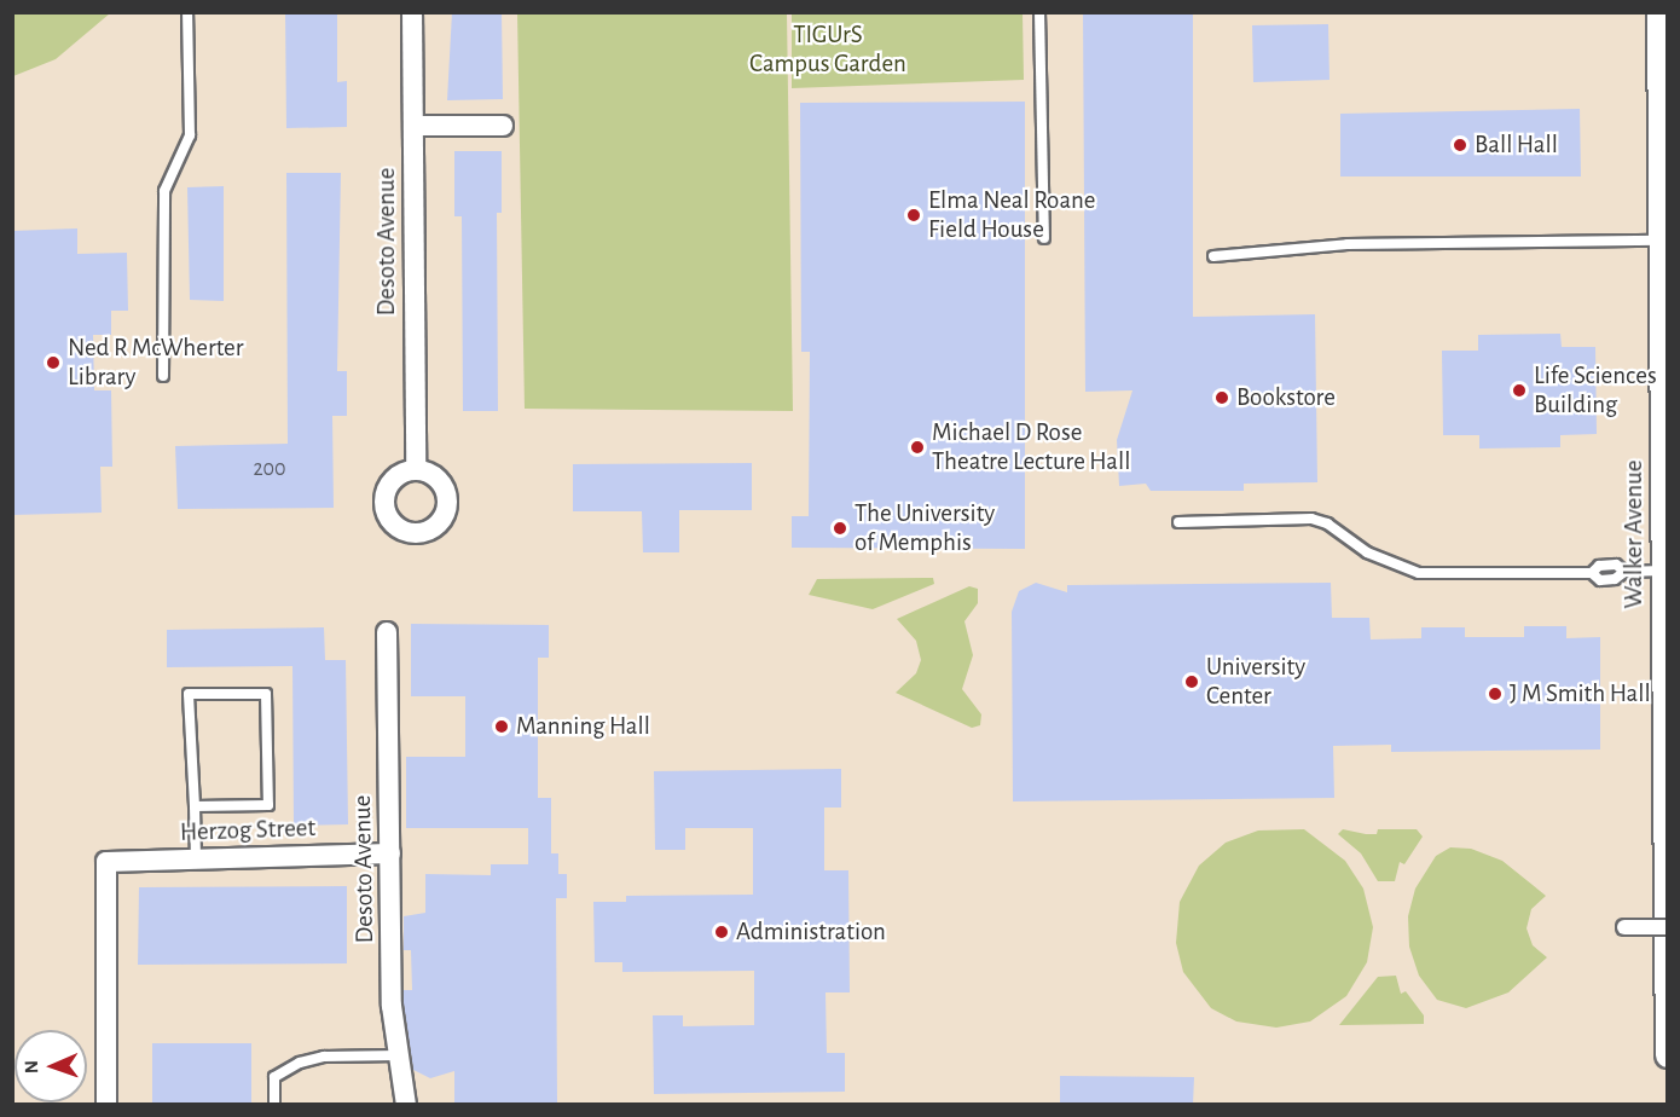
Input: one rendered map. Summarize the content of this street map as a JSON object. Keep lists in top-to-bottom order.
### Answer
{
  "streets": {
    "street": ["Desoto Avenue", "Walker Avenue", "Herzog Street"]
  },
  "crossings": [
    ["Desoto Avenue", "Herzog Street"]
  ],
  "parks": ["TIGUrS Campus Garden"],
  "places": [
    "Ball Hall",
    "Elma Neal Roane Field House",
    "Ned R McWherter Library",
    "Life Sciences Building",
    "Bookstore",
    "Michael D Rose Theatre Lecture Hall",
    "The University of Memphis",
    "University Center",
    "J M Smith Hall",
    "Manning Hall",
    "Administration"
  ],
  "house_numbers": ["200"],
  "north": "left"
}
